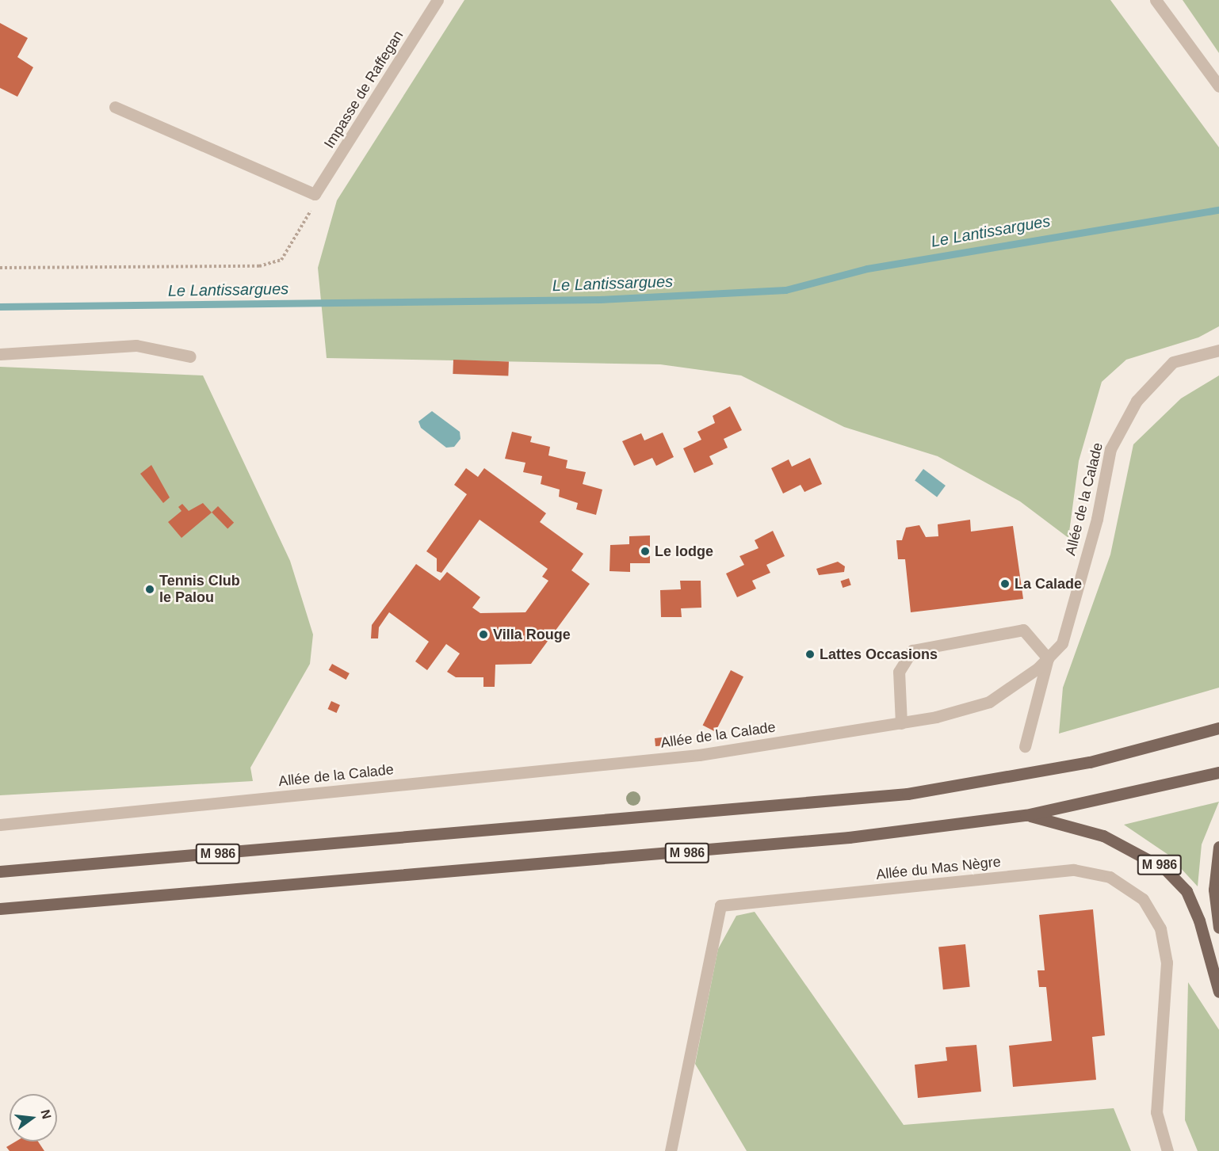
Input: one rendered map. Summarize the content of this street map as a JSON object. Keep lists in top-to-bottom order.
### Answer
{
  "streets": {
    "main road": ["M 986"],
    "street": ["Impasse de Raffegan", "Allée de la Calade", "Allée du Mas Nègre"]
  },
  "water": ["Le Lantissargues"],
  "places": [
    "Le lodge",
    "La Calade",
    "Tennis Club le Palou",
    "Villa Rouge",
    "Lattes Occasions"
  ],
  "north": "right"
}
